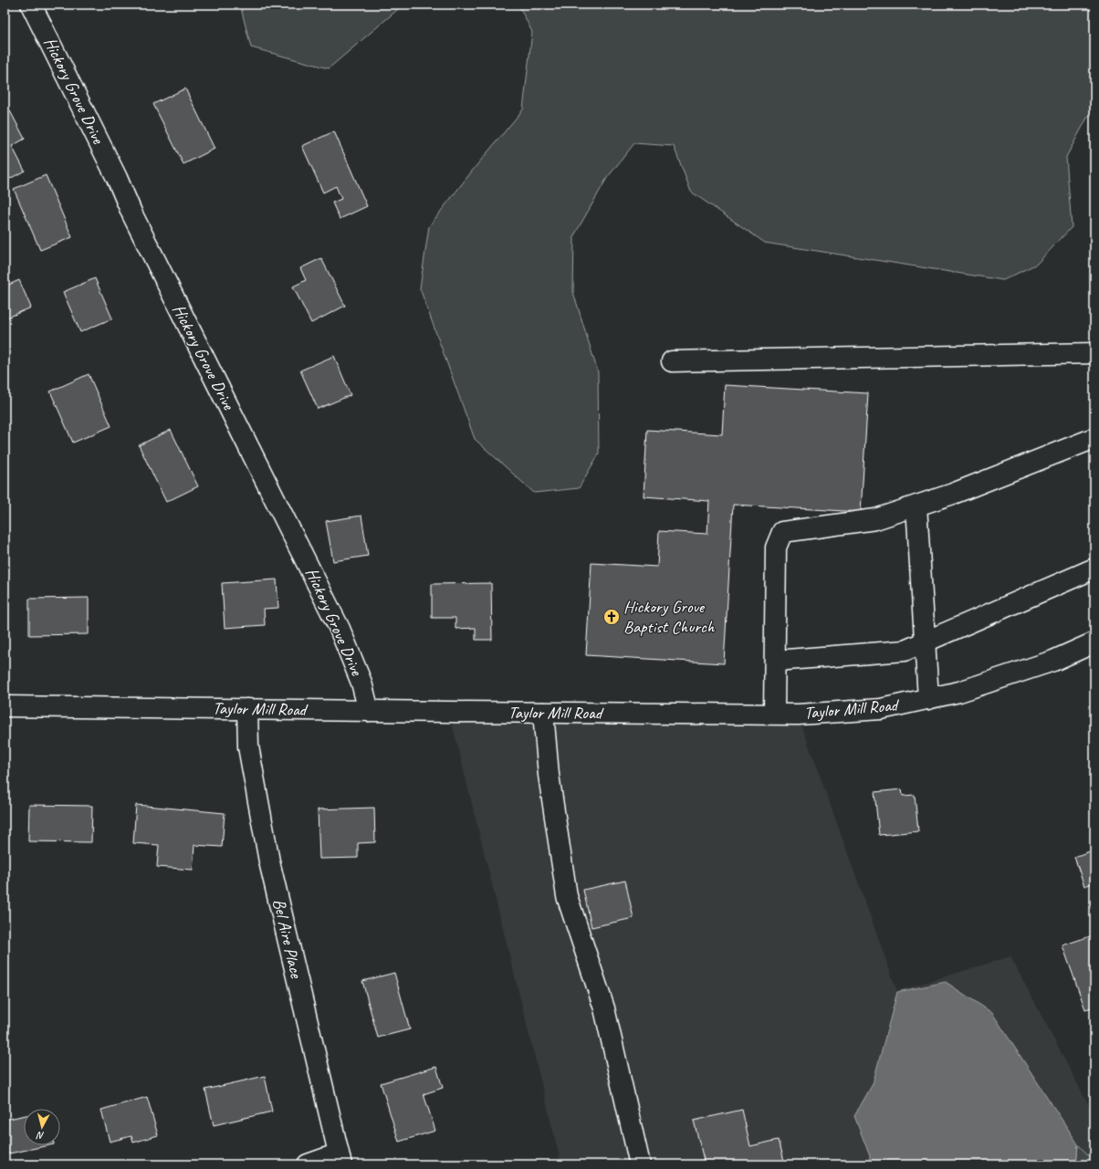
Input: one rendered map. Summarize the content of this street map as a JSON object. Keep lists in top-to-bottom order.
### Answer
{
  "streets": {
    "street": ["Hickory Grove Drive", "Taylor Mill Road", "Bel Aire Place"]
  },
  "crossings": [
    ["Hickory Grove Drive", "Taylor Mill Road"],
    ["Taylor Mill Road", "Bel Aire Place"]
  ],
  "places": {
    "church": ["Hickory Grove Baptist Church"]
  },
  "north": "bottom"
}
